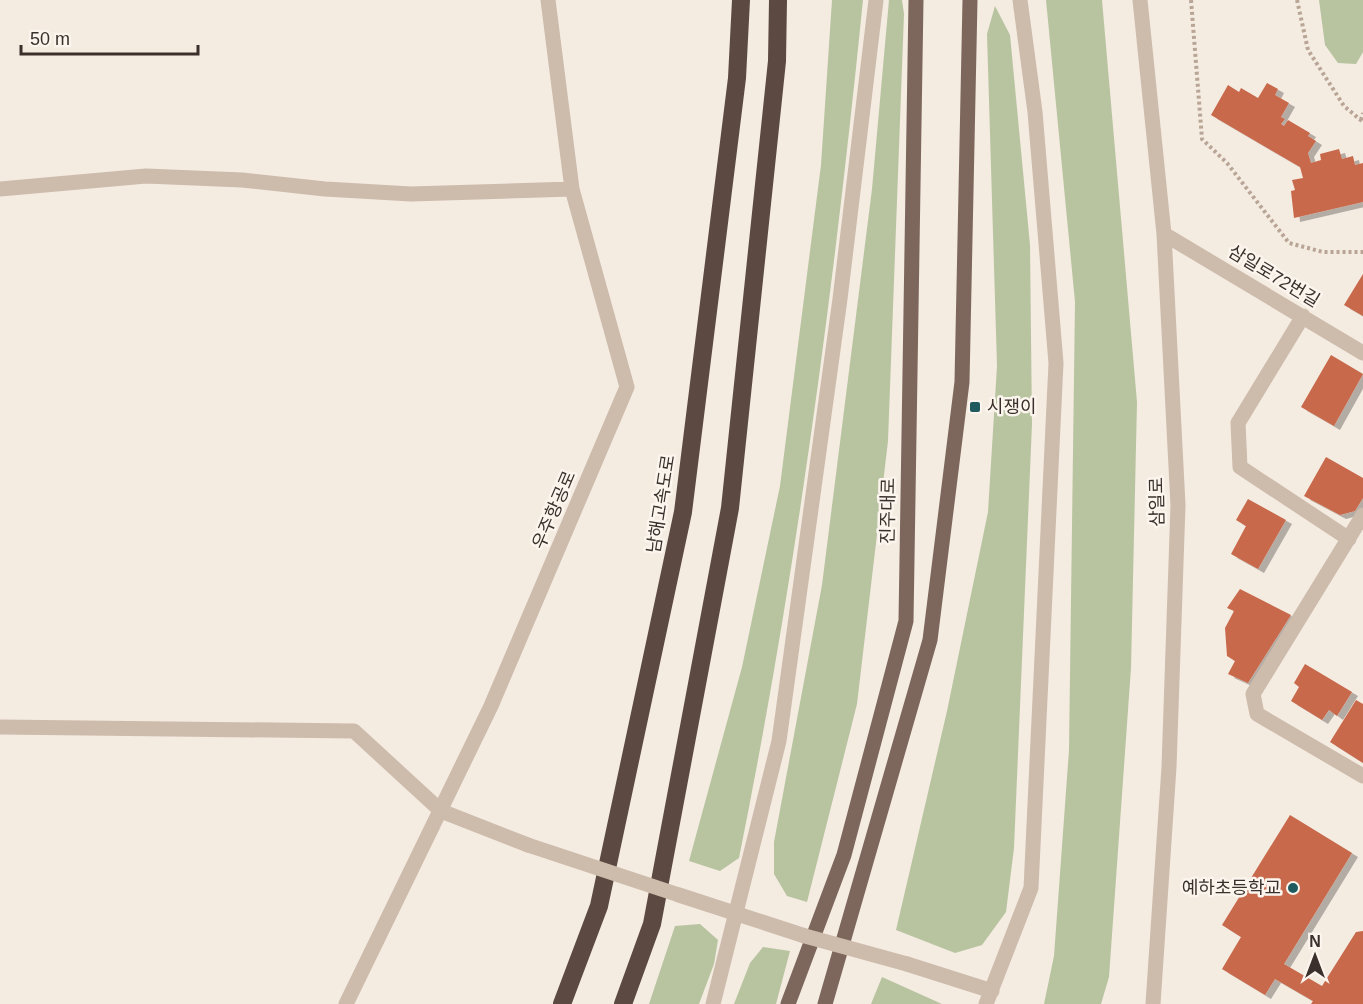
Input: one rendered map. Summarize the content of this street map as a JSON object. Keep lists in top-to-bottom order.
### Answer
{
  "streets": {
    "highway": ["남해고속도로"],
    "main road": ["진주대로"],
    "street": ["삼일로72번길", "삼일로", "우주항공로"]
  },
  "crossings": [
    ["삼일로72번길", "삼일로"]
  ],
  "places": {
    "transit": ["시쟁이"],
    "other": ["예하초등학교"]
  },
  "scale_bar": "50 m",
  "north": "top"
}
